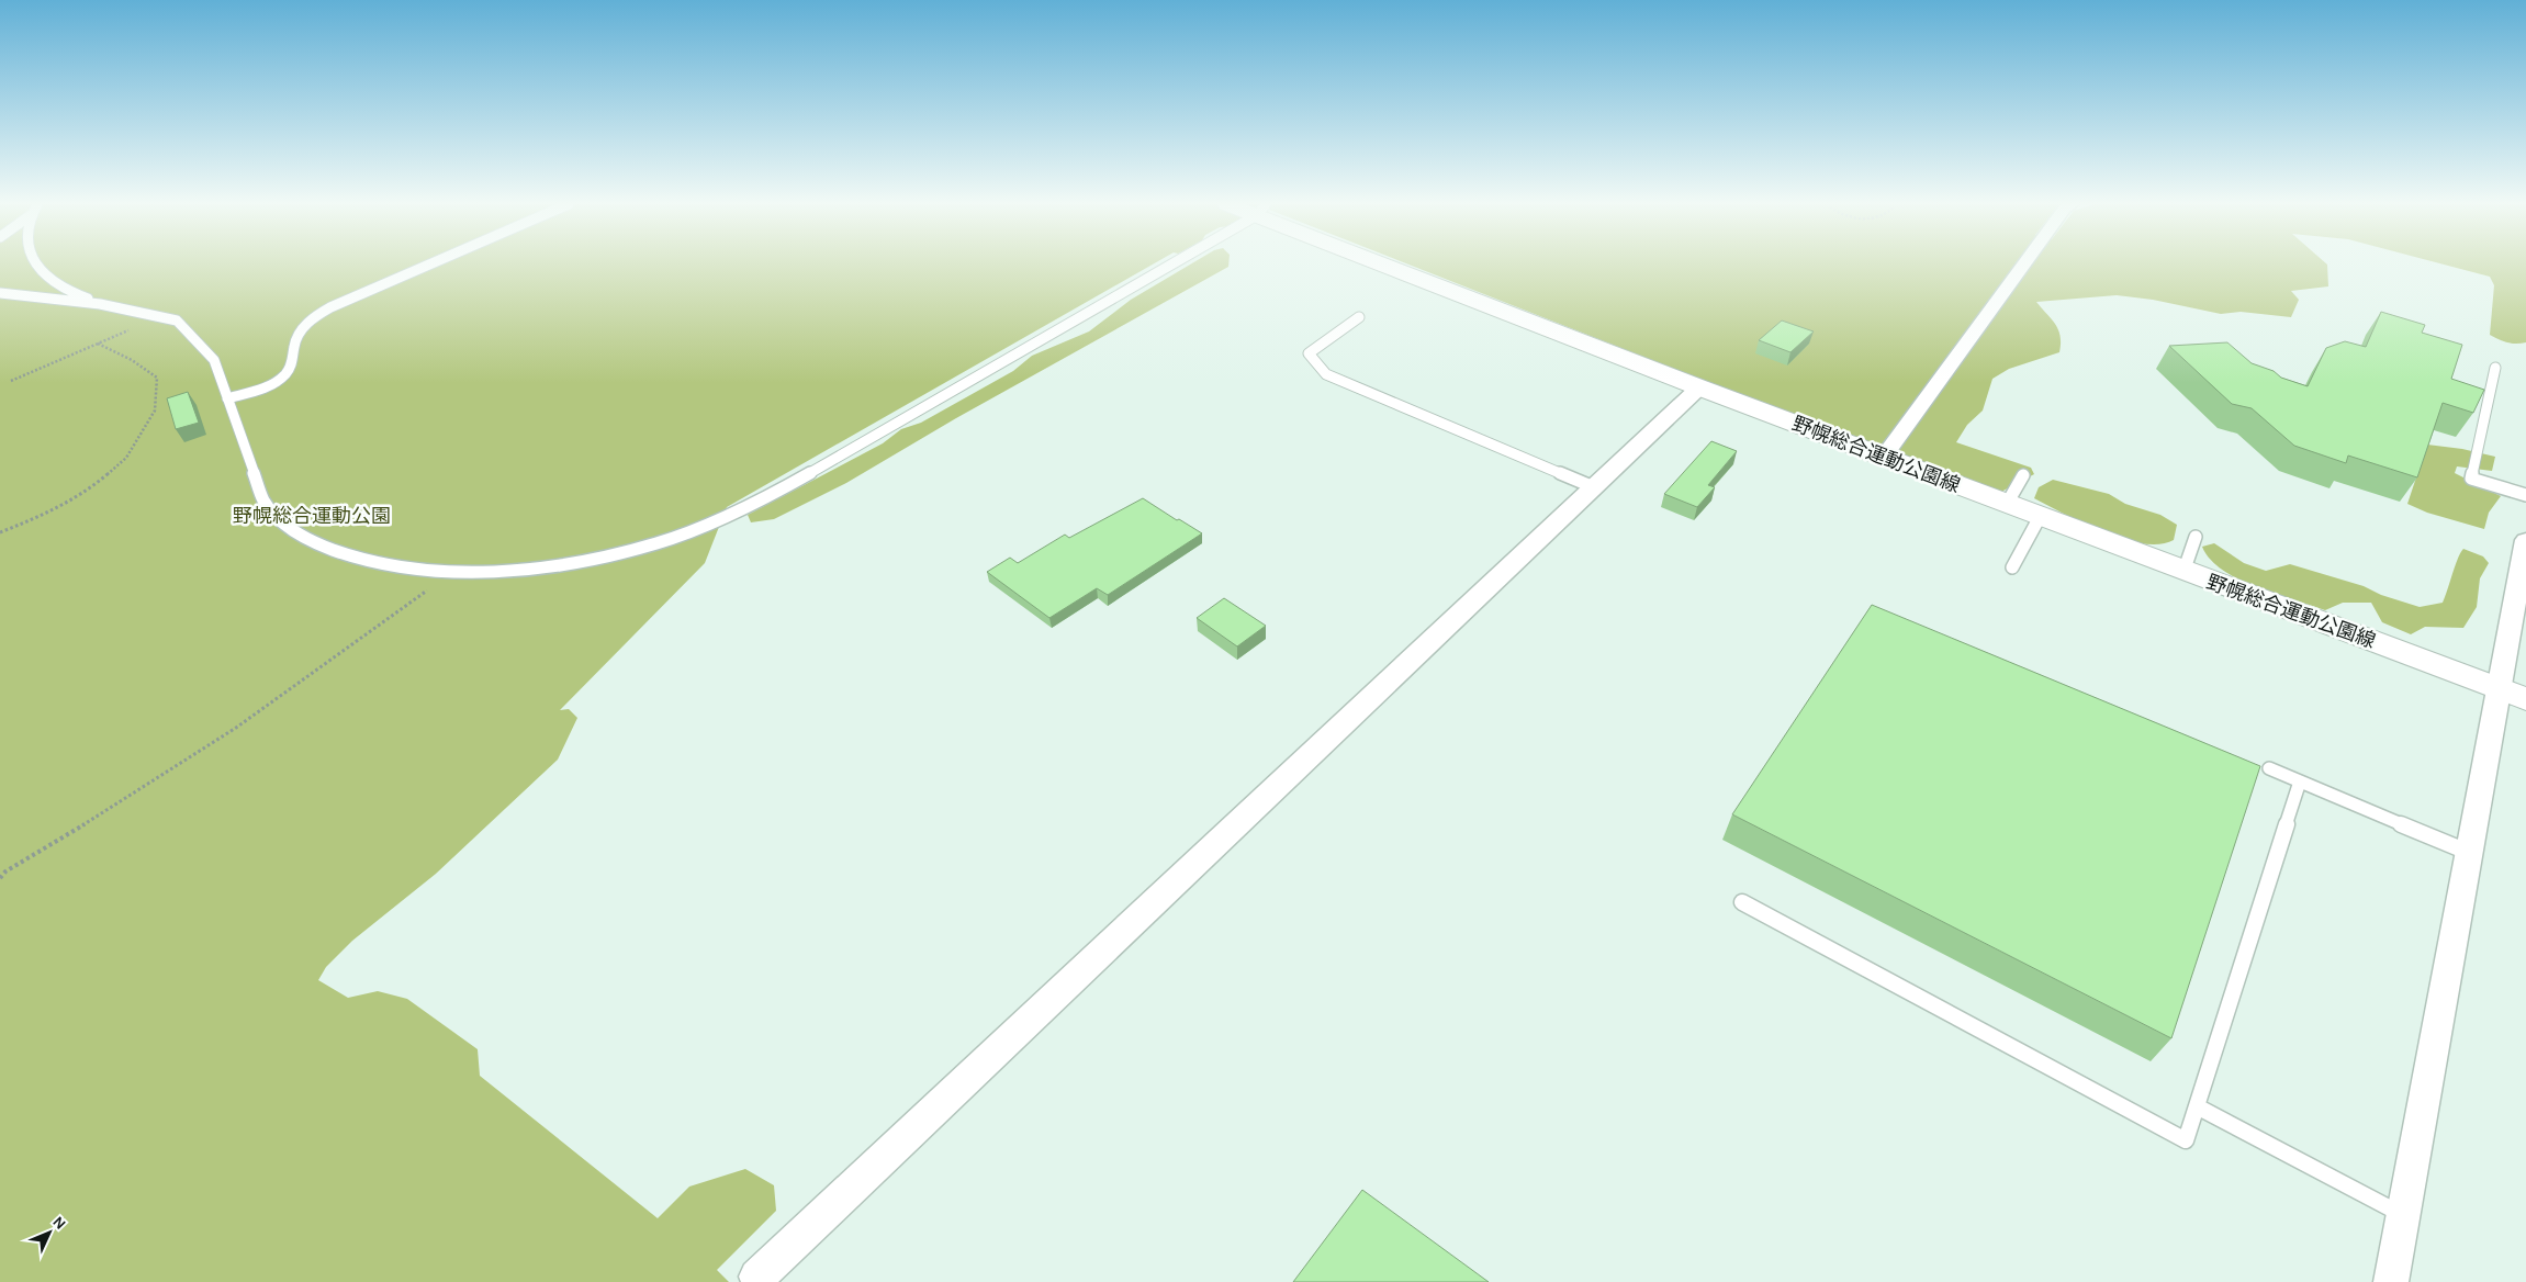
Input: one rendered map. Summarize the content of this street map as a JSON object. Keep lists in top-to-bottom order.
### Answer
{
  "streets": {
    "main road": ["野幌総合運動公園線"]
  },
  "parks": ["野幌総合運動公園"],
  "north": "top right"
}
